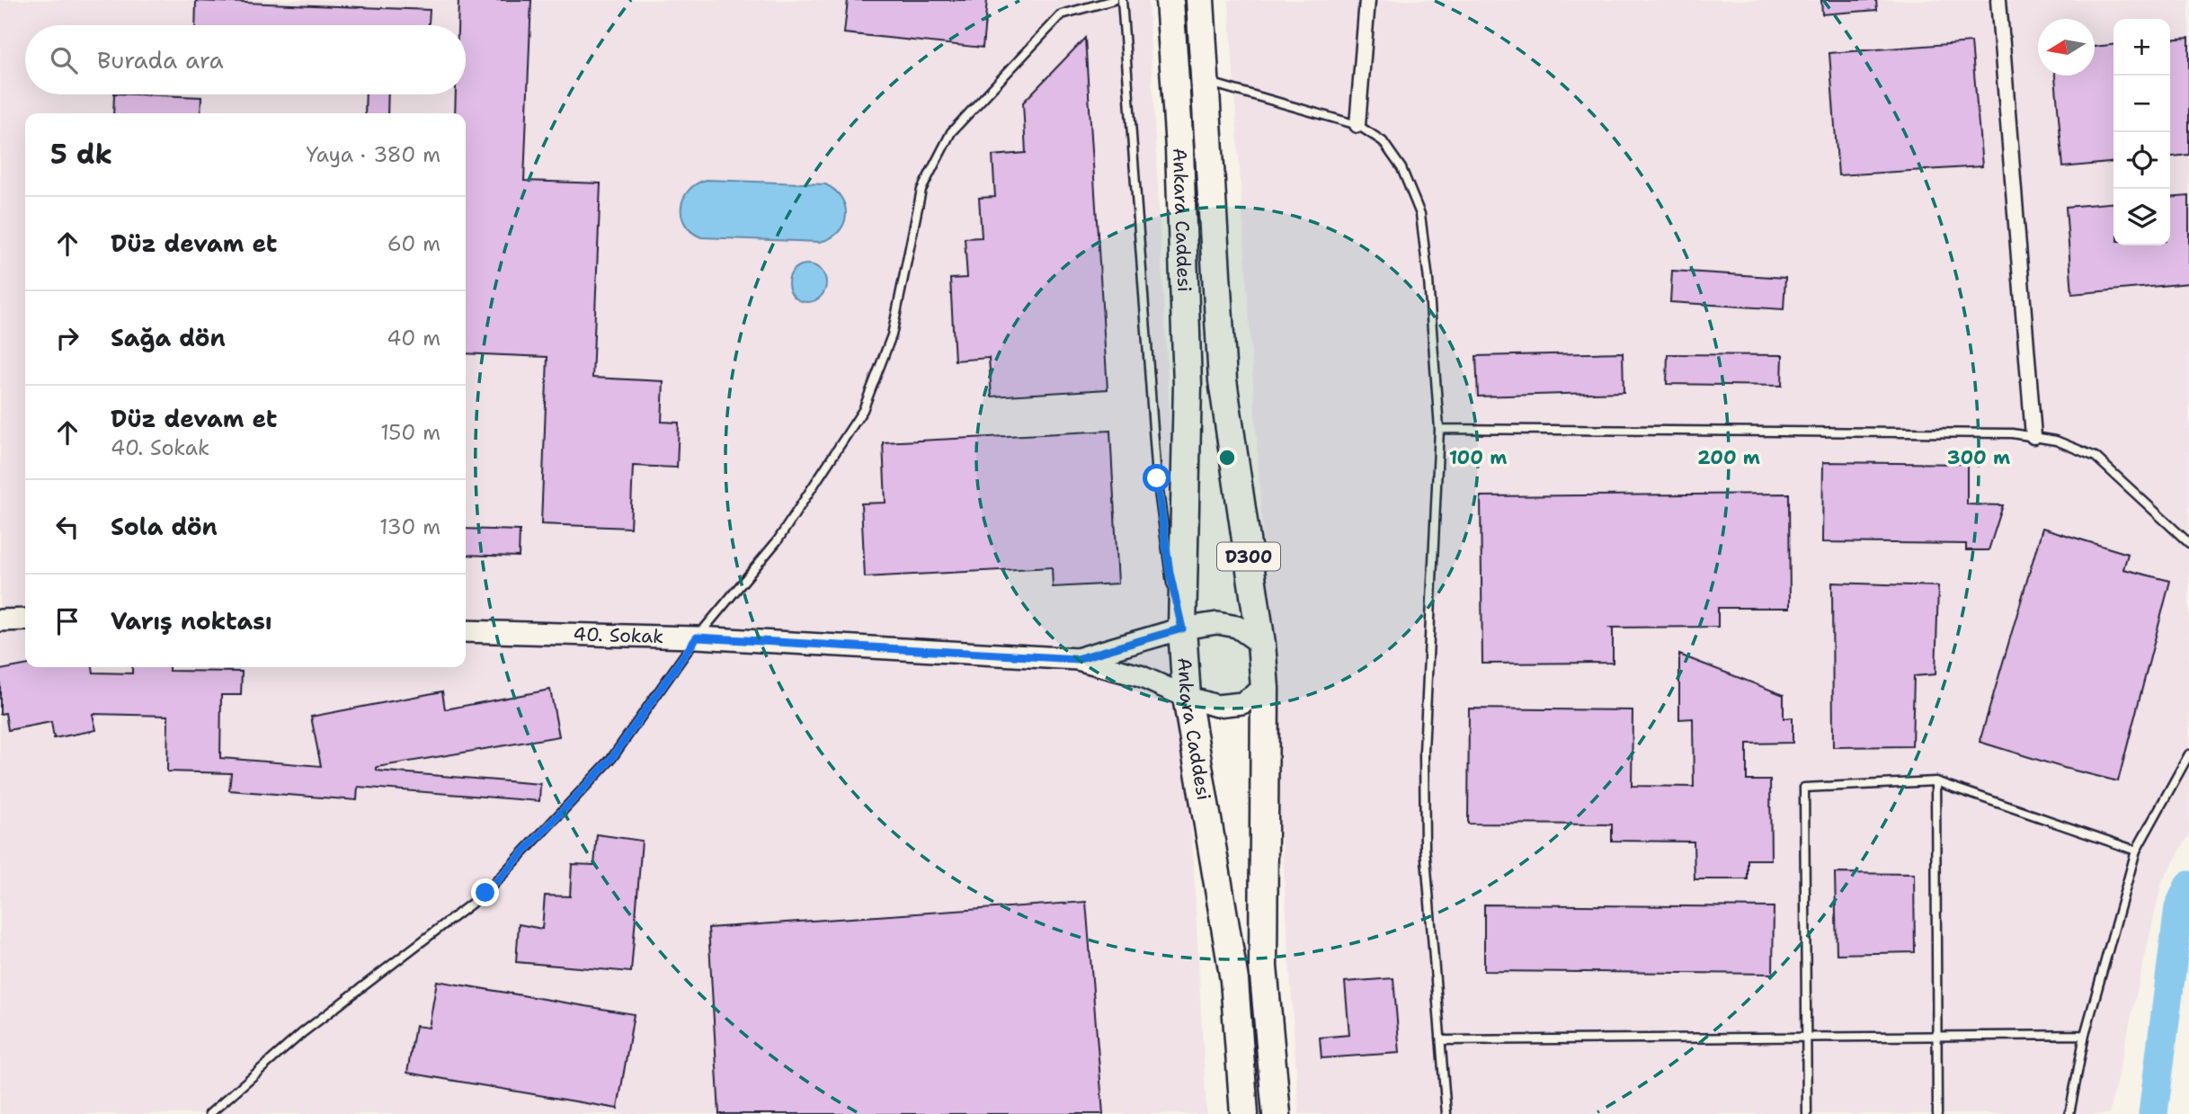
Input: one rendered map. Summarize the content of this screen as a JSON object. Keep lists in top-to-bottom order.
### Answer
{
  "streets": {
    "highway": ["Ankara Caddesi", "D300"],
    "street": ["40. Sokak"]
  },
  "north": "left",
  "page": {
    "map_buttons": ["+", "−"],
    "search": "Burada ara",
    "heading": ["5 dk", "Yaya · 380 m"],
    "list": [
      ["Düz devam et", "60 m"],
      ["Sağa dön", "40 m"],
      ["Düz devam et", "40. Sokak", "150 m"],
      ["Sola dön", "130 m"],
      "Varış noktası"
    ]
  },
  "rings": ["100 m", "200 m", "300 m"]
}
